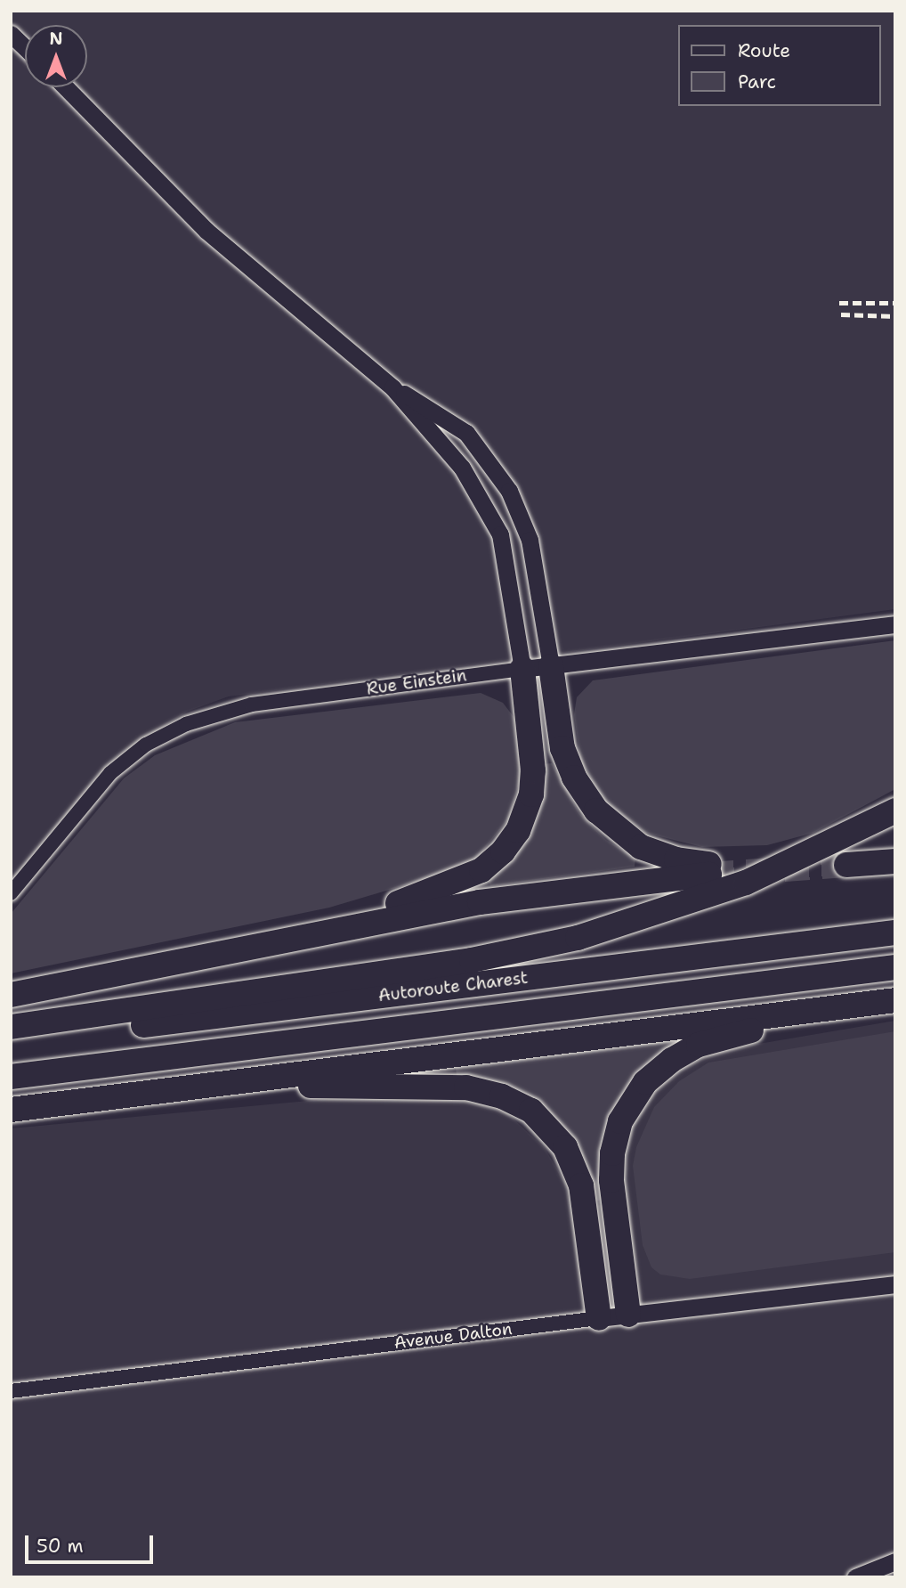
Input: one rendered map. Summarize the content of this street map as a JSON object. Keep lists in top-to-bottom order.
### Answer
{
  "streets": {
    "highway": ["Autoroute Charest"],
    "street": ["Rue Einstein", "Avenue Dalton"]
  },
  "legend": ["Route", "Parc"],
  "scale_bar": "50 m",
  "north": "top"
}
